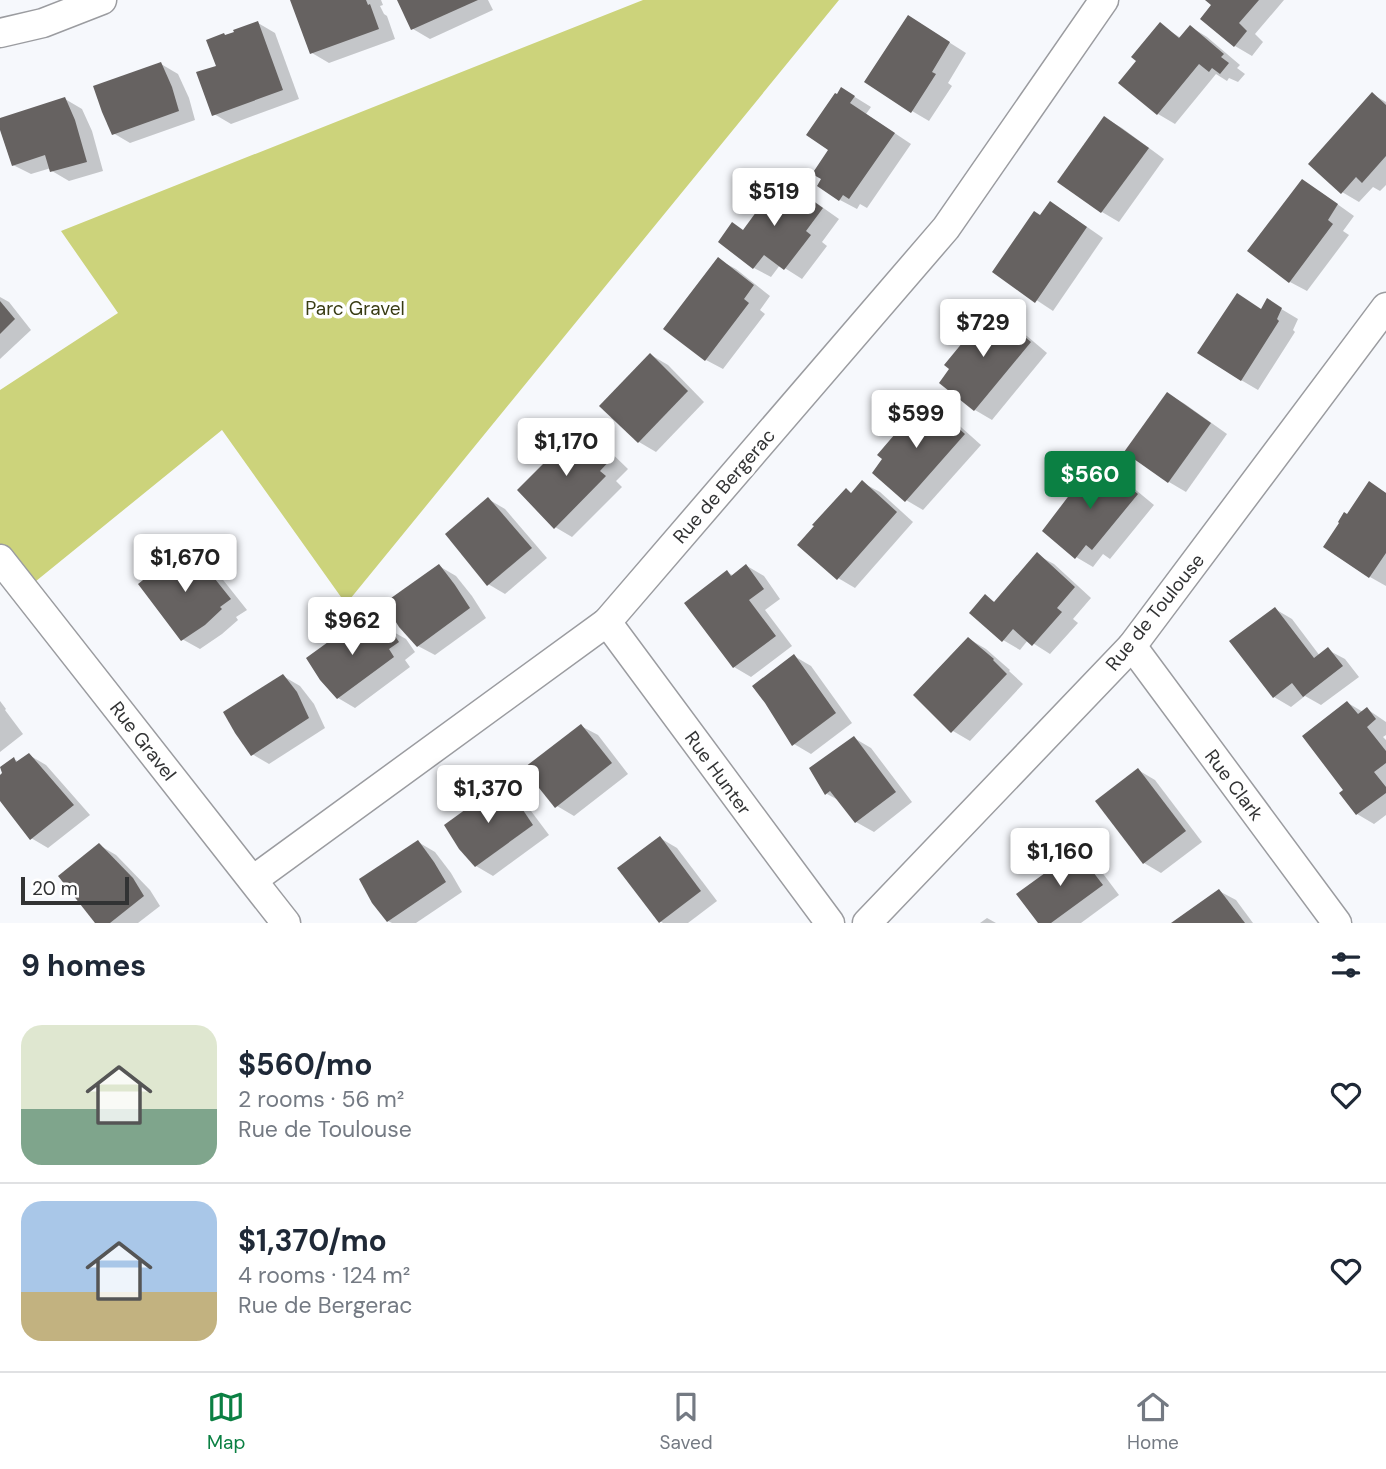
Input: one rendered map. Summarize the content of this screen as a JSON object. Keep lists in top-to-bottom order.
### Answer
{
  "streets": {
    "street": [
      "Rue de Bergerac",
      "Rue de Toulouse",
      "Rue Gravel",
      "Rue Hunter",
      "Rue Clark"
    ]
  },
  "crossings": [
    ["Rue de Bergerac", "Rue Gravel"],
    ["Rue de Bergerac", "Rue Hunter"],
    ["Rue de Toulouse", "Rue Clark"]
  ],
  "parks": ["Parc Gravel"],
  "scale_bar": "20 m",
  "page": {
    "price": [
      "$519",
      "$729",
      "$599",
      "$1,170",
      "$560",
      "$1,670",
      "$962",
      "$1,370",
      "$1,160"
    ],
    "scale": "20 m",
    "heading": "9 homes",
    "list": [
      {
        "name": "$560/mo",
        "note": "2 rooms · 56 m² · Rue de Toulouse"
      },
      {
        "name": "$1,370/mo",
        "note": "4 rooms · 124 m² · Rue de Bergerac"
      }
    ],
    "tabs": ["Map", "Saved", "Home"]
  }
}
